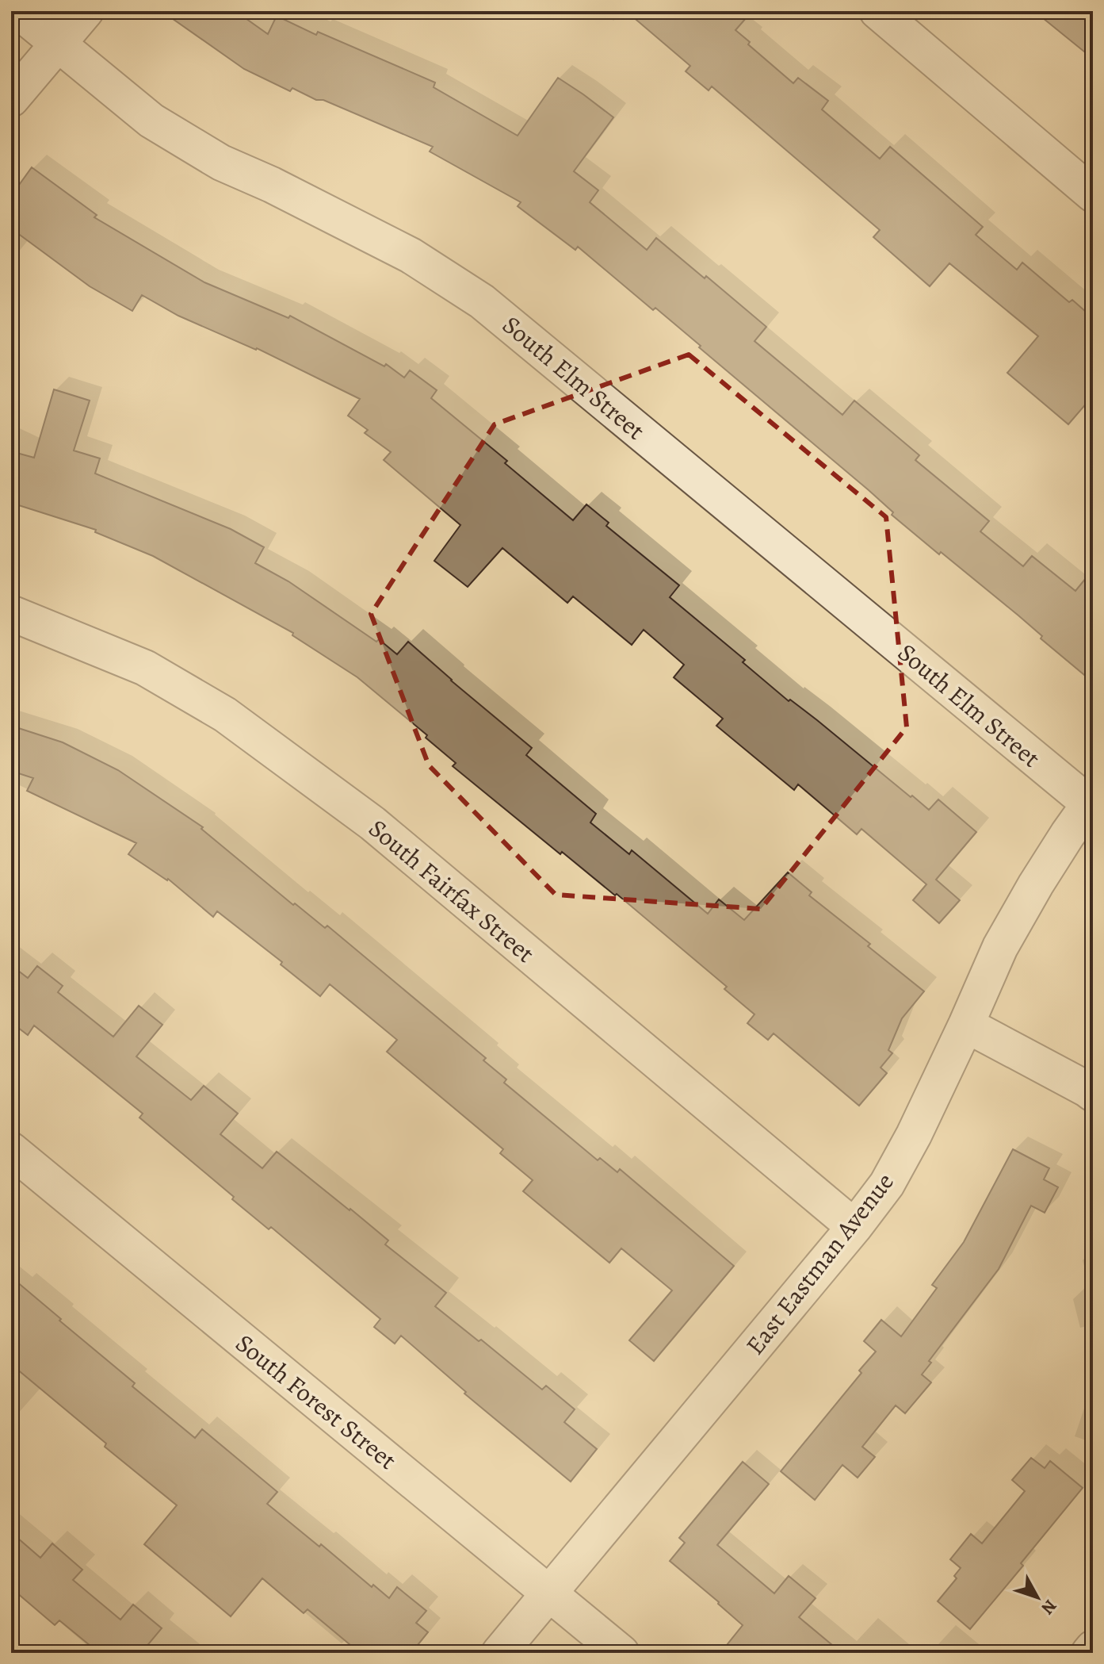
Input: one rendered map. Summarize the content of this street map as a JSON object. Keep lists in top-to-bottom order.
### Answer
{
  "streets": {
    "street": [
      "South Elm Street",
      "South Fairfax Street",
      "East Eastman Avenue",
      "South Forest Street"
    ]
  },
  "crossings": [
    ["South Elm Street", "East Eastman Avenue"],
    ["South Fairfax Street", "East Eastman Avenue"],
    ["East Eastman Avenue", "South Forest Street"]
  ],
  "north": "bottom right"
}
